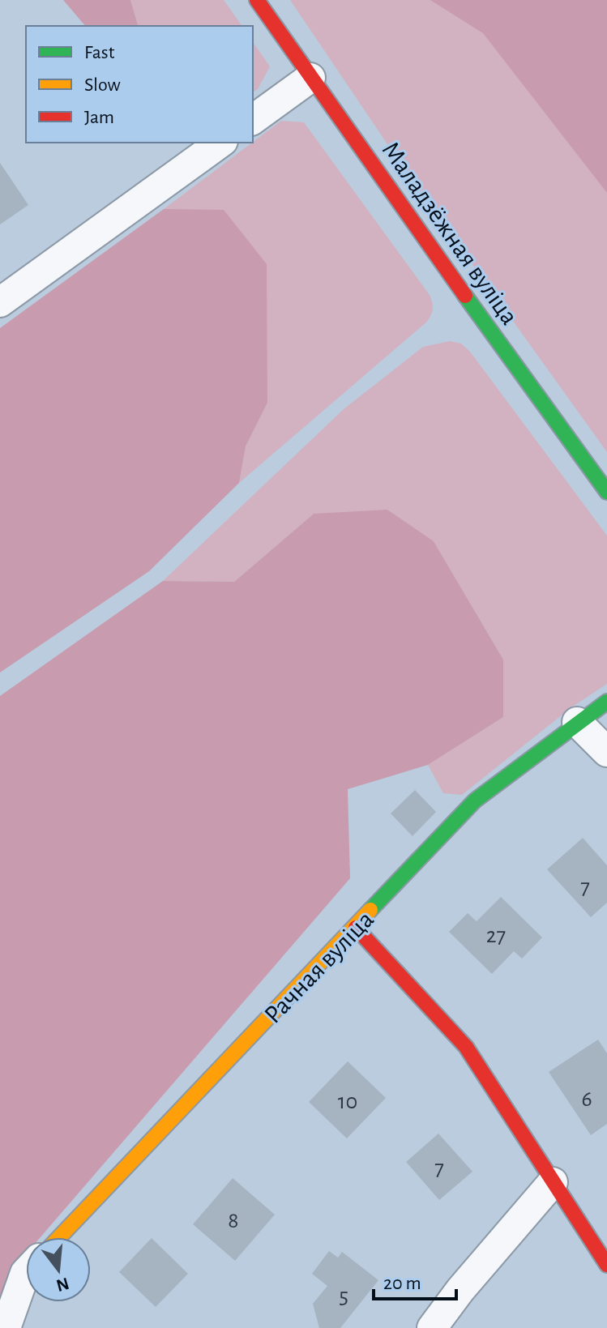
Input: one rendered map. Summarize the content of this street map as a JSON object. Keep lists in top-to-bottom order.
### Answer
{
  "streets": {
    "street": ["Маладзёжная вуліца", "Рачная вуліца"]
  },
  "house_numbers": [
    "7",
    "27",
    "6",
    "10",
    "7",
    "8",
    "5"
  ],
  "legend": ["Fast", "Slow", "Jam"],
  "scale_bar": "20 m",
  "north": "bottom"
}
